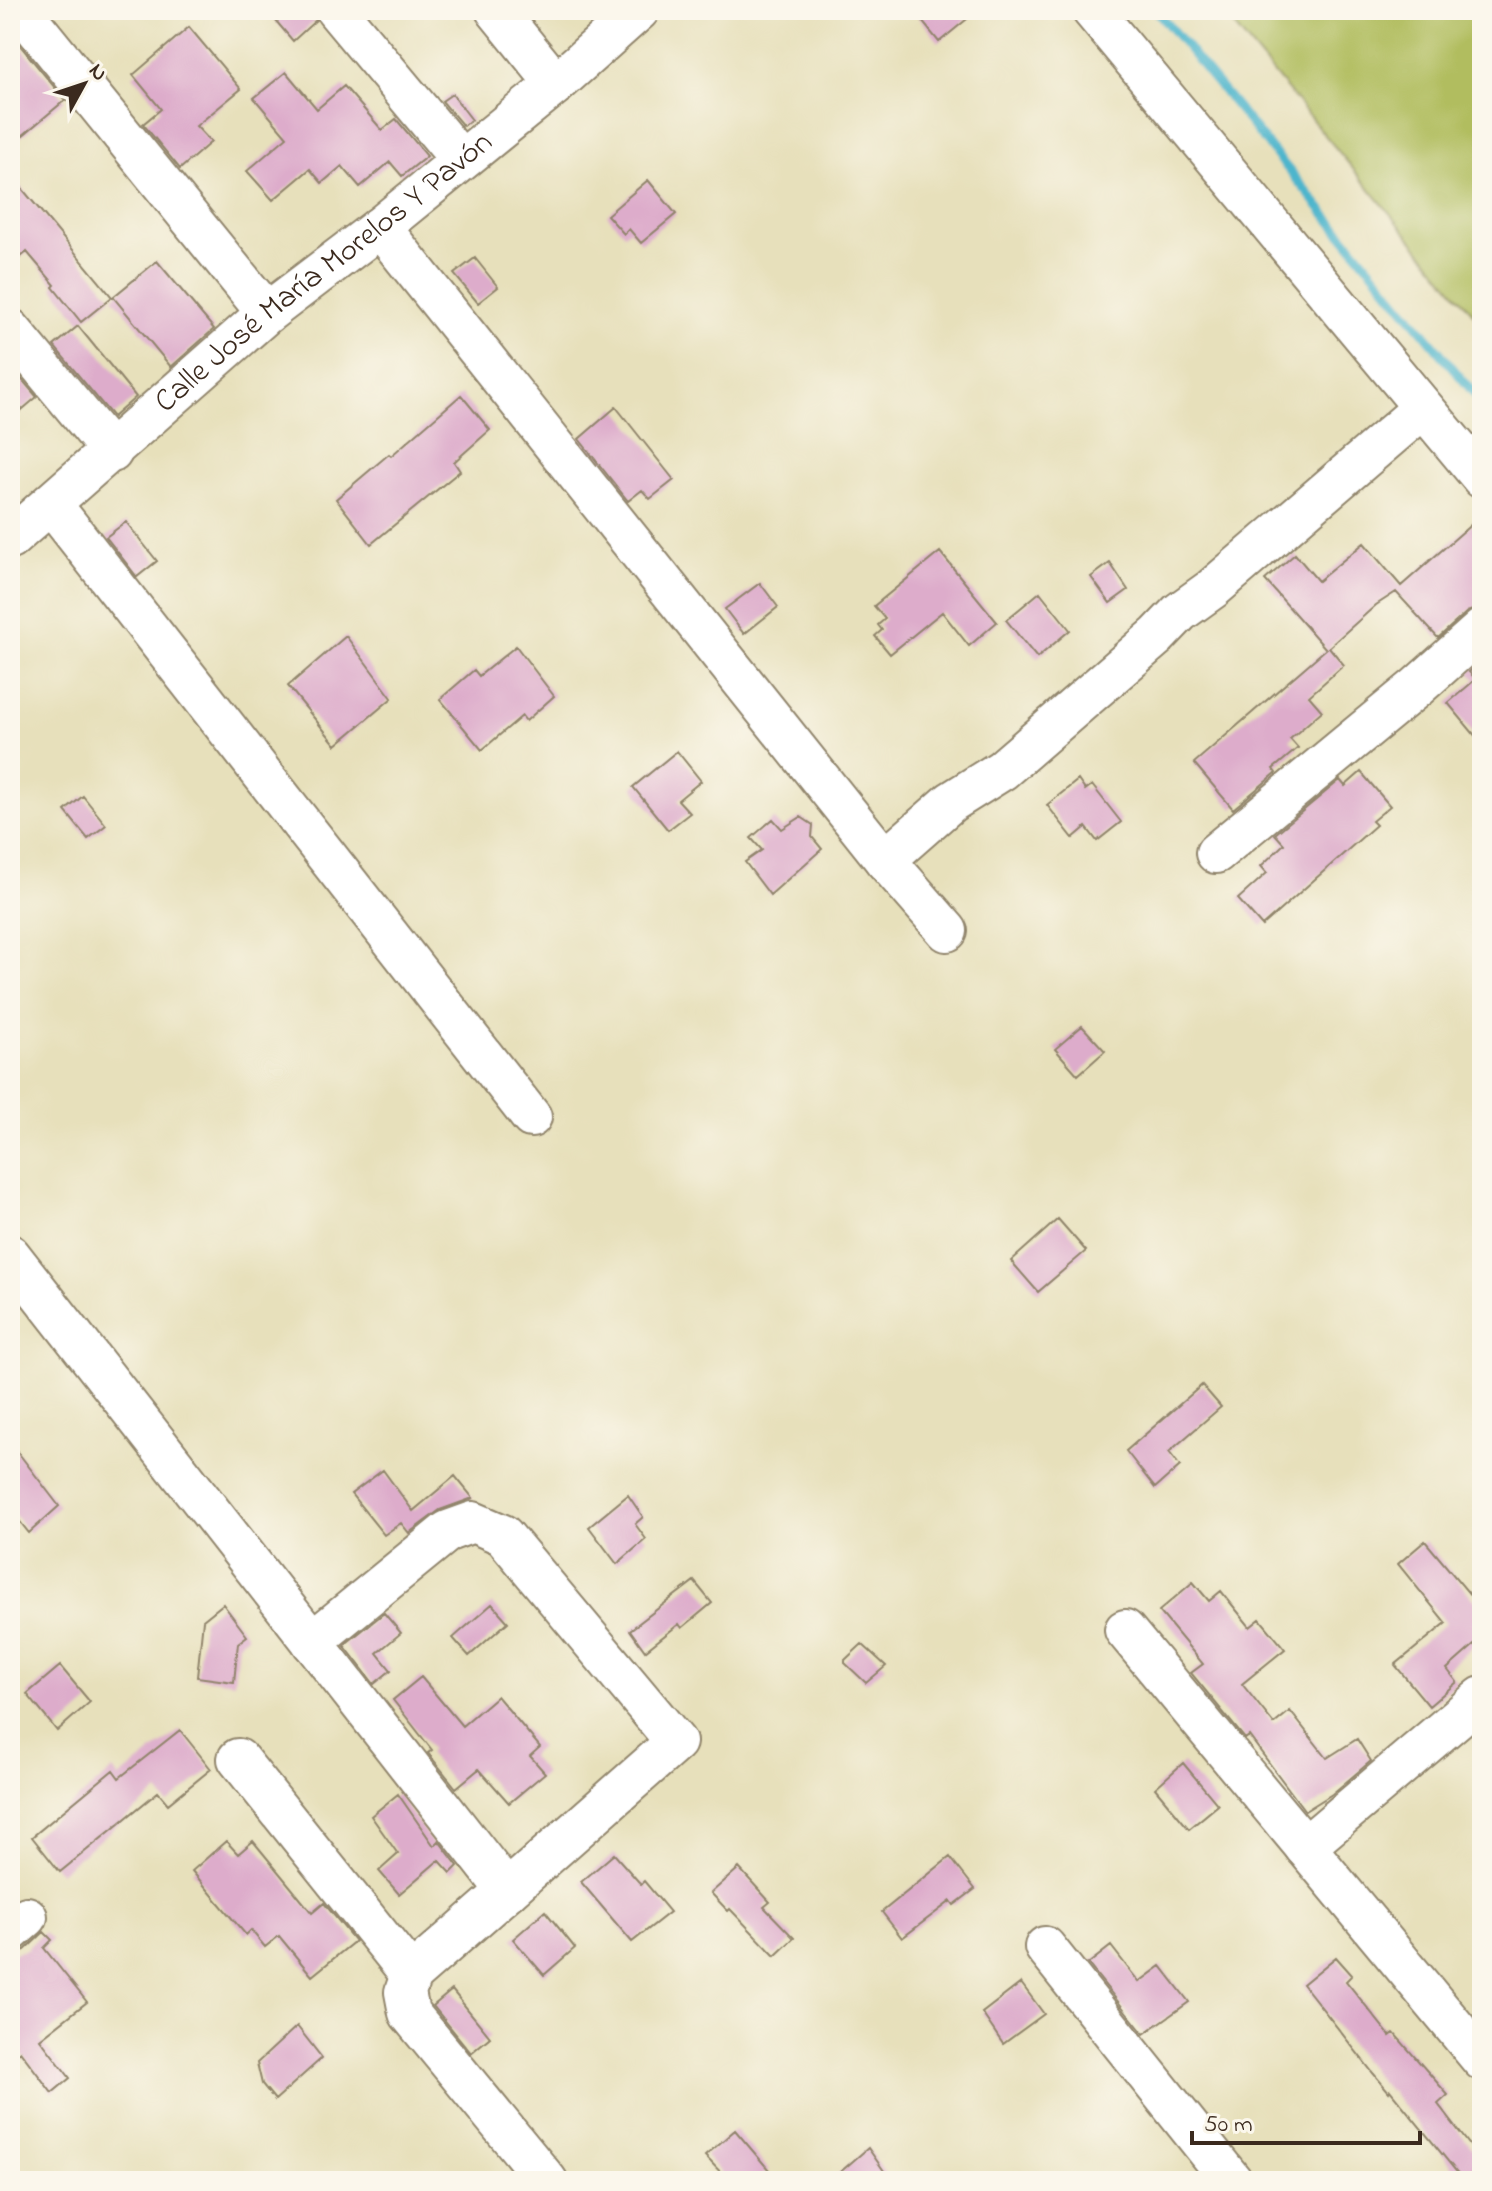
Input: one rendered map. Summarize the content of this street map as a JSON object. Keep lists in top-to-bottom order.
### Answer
{
  "streets": {
    "street": ["Calle José María Morelos Y Pavón"]
  },
  "scale_bar": "50 m",
  "north": "top right"
}
